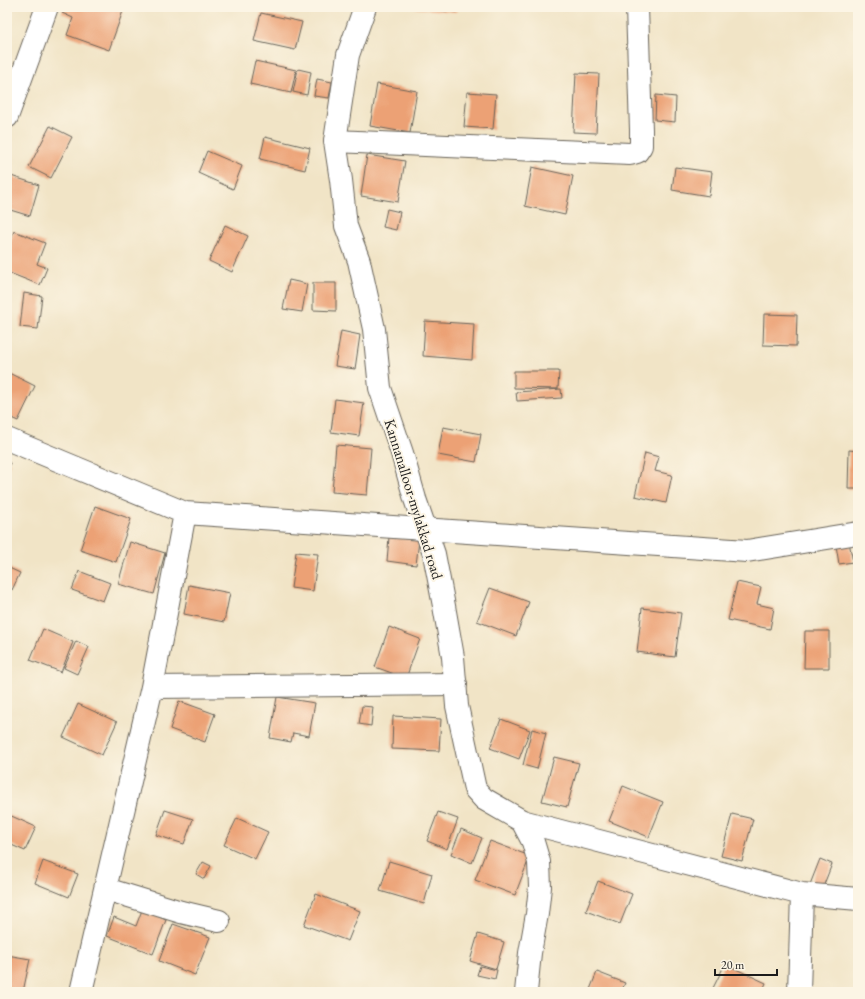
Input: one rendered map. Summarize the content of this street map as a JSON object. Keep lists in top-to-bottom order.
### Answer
{
  "streets": {
    "street": ["Kannanalloor-mylakkad road"]
  },
  "scale_bar": "20 m"
}
